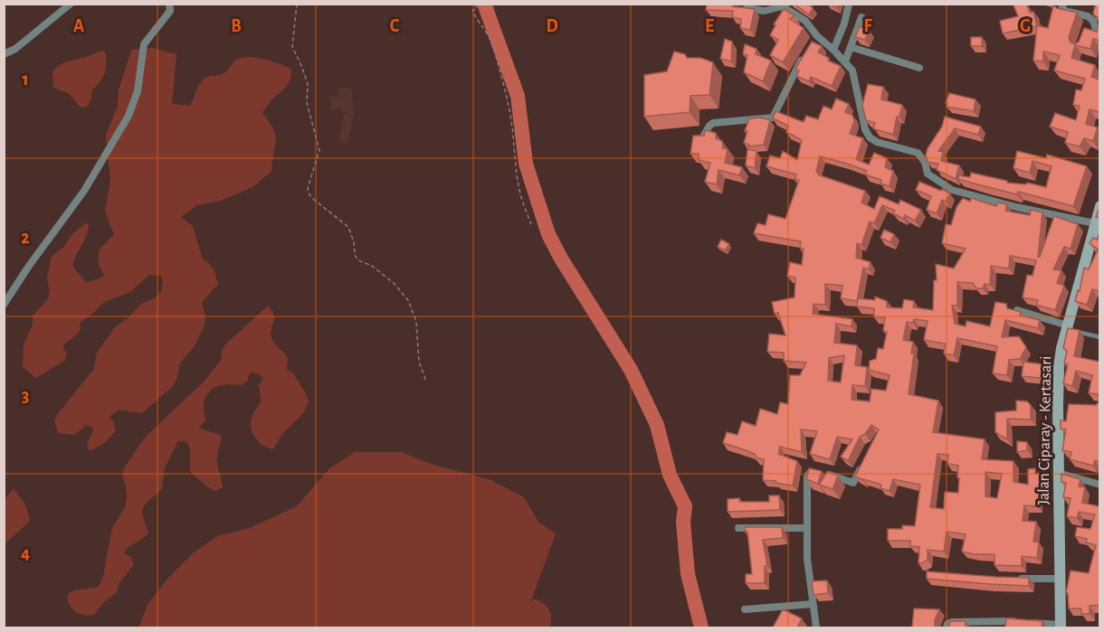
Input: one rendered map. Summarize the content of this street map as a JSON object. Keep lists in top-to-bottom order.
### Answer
{
  "streets": {
    "main road": ["Jalan Ciparay - Kertasari"]
  },
  "grid": {
    "columns": [
      "A",
      "B",
      "C",
      "D",
      "E",
      "F",
      "G"
    ],
    "rows": [
      "1",
      "2",
      "3",
      "4"
    ]
  }
}
